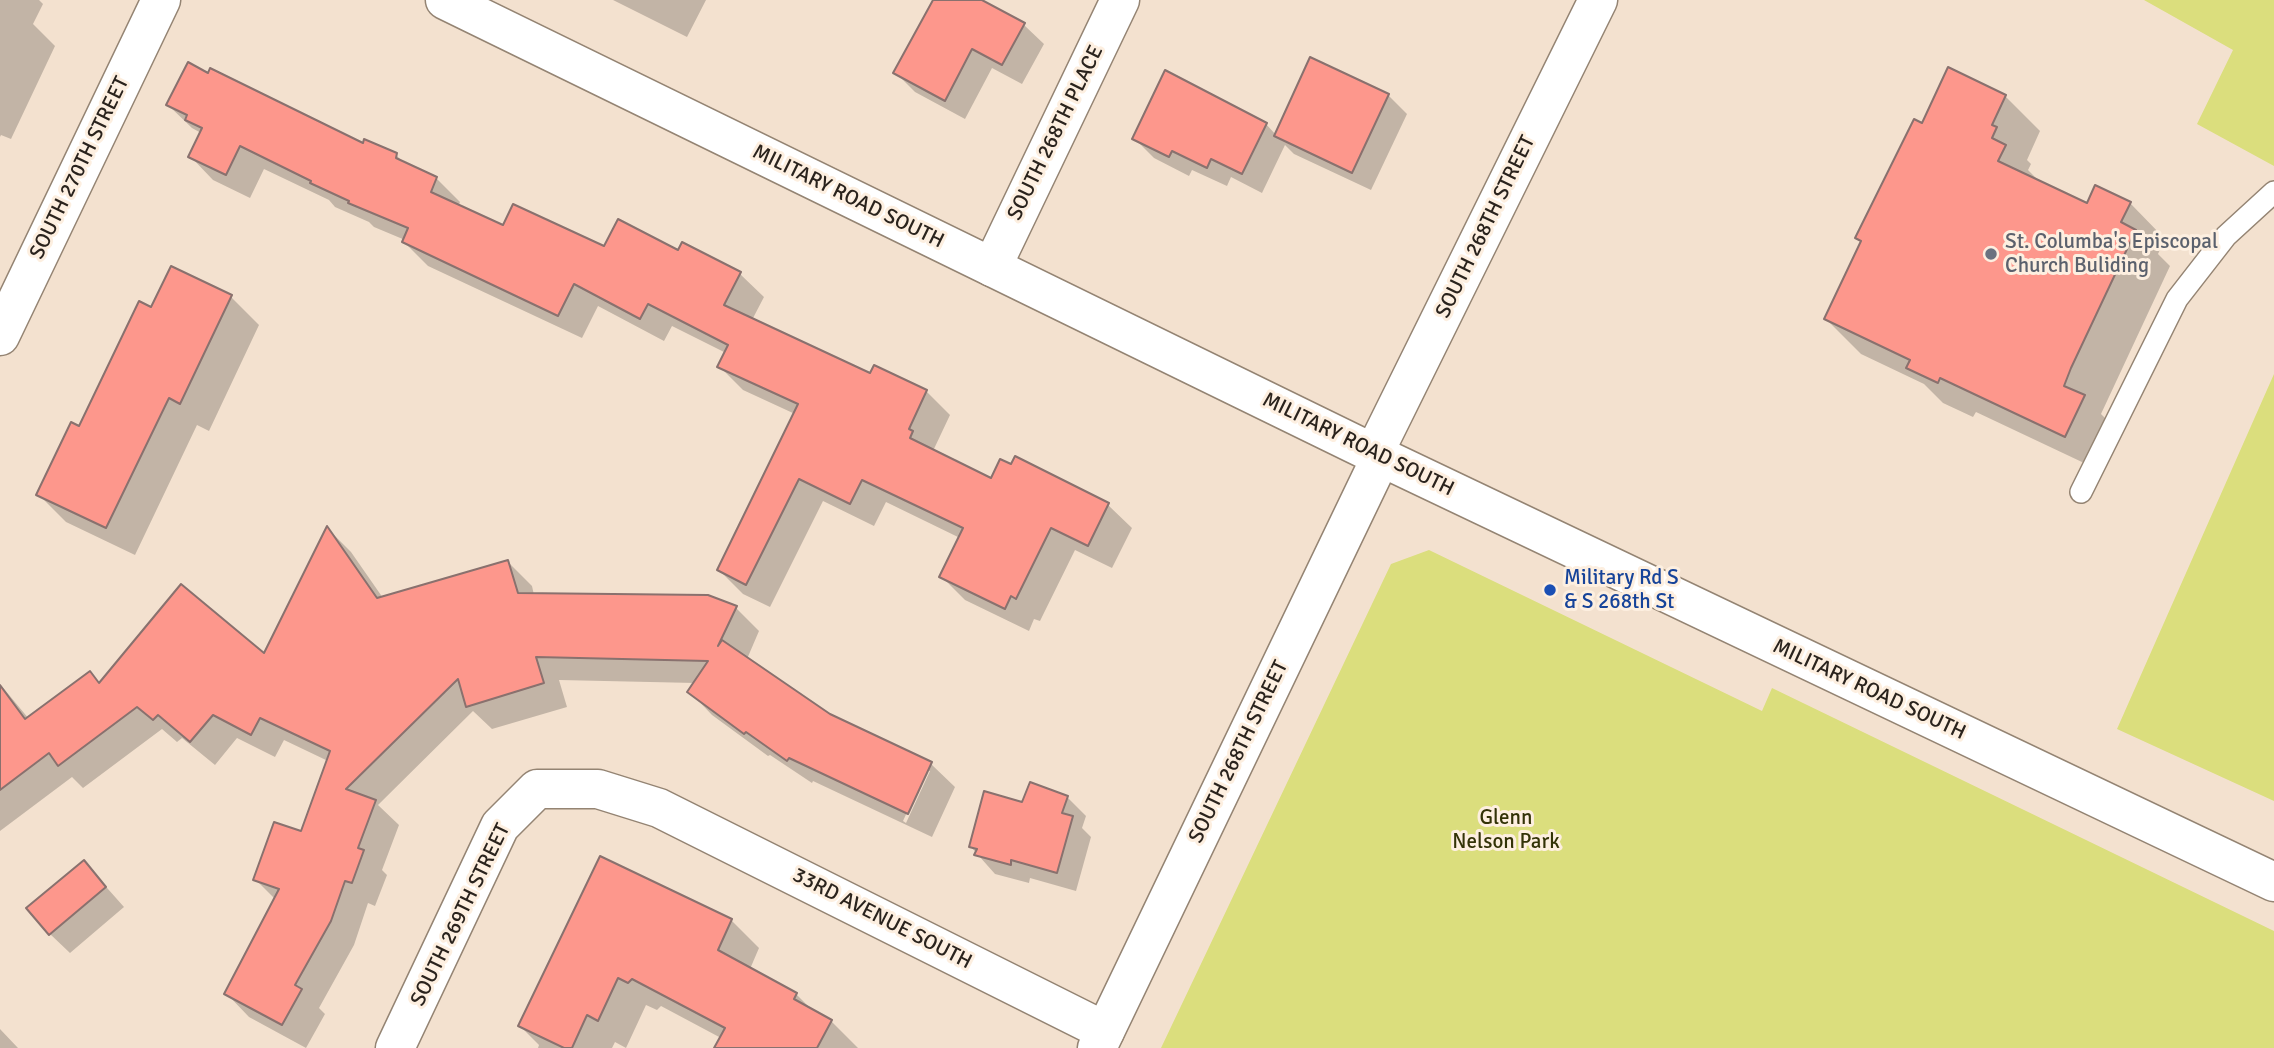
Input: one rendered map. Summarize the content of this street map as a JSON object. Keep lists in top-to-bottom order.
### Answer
{
  "streets": {
    "street": [
      "SOUTH 268TH PLACE",
      "SOUTH 270TH STREET",
      "MILITARY ROAD SOUTH",
      "SOUTH 268TH STREET",
      "SOUTH 269TH STREET",
      "33RD AVENUE SOUTH"
    ]
  },
  "crossings": [
    ["SOUTH 268TH PLACE", "MILITARY ROAD SOUTH"],
    ["MILITARY ROAD SOUTH", "SOUTH 268TH STREET"],
    ["SOUTH 268TH STREET", "33RD AVENUE SOUTH"],
    ["SOUTH 269TH STREET", "33RD AVENUE SOUTH"]
  ],
  "parks": ["Glenn Nelson Park"],
  "places": ["St. Columba's Episcopal Church Buliding", "Military Rd S & S 268th St"]
}
